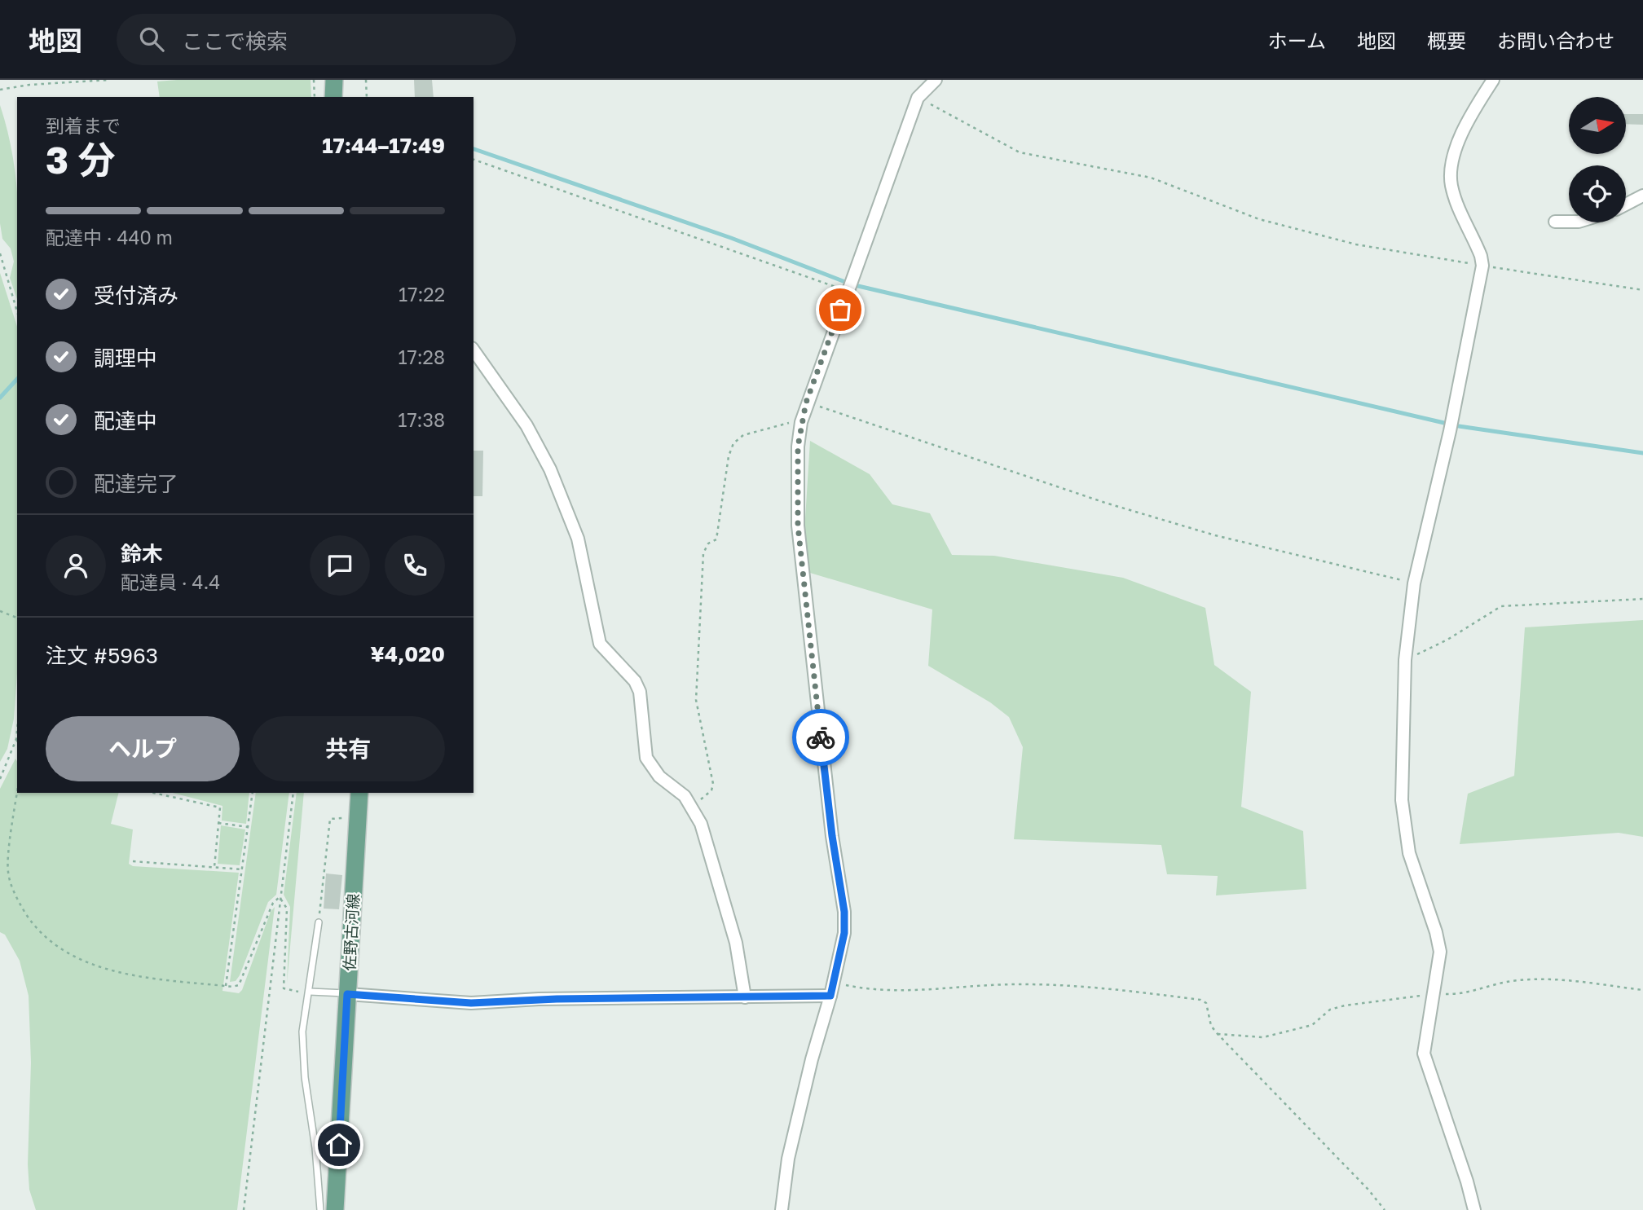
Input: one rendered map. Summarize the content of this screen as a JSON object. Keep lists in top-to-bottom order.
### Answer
{
  "streets": {
    "main road": ["佐野古河線"]
  },
  "north": "right",
  "page": {
    "header": "地図",
    "search": "ここで検索",
    "nav": [
      "ホーム",
      "地図",
      "概要",
      "お問い合わせ"
    ],
    "heading": ["3 分", "到着まで", "17:44–17:49"],
    "panel": [
      "鈴木",
      "配達員 · 4.4",
      "注文 #5963",
      "¥4,020"
    ],
    "bar": "配達中 · 440 m",
    "list": [
      ["受付済み", "17:22"],
      ["調理中", "17:28"],
      ["配達中", "17:38"],
      "配達完了"
    ],
    "buttons": ["ヘルプ", "共有"]
  }
}
